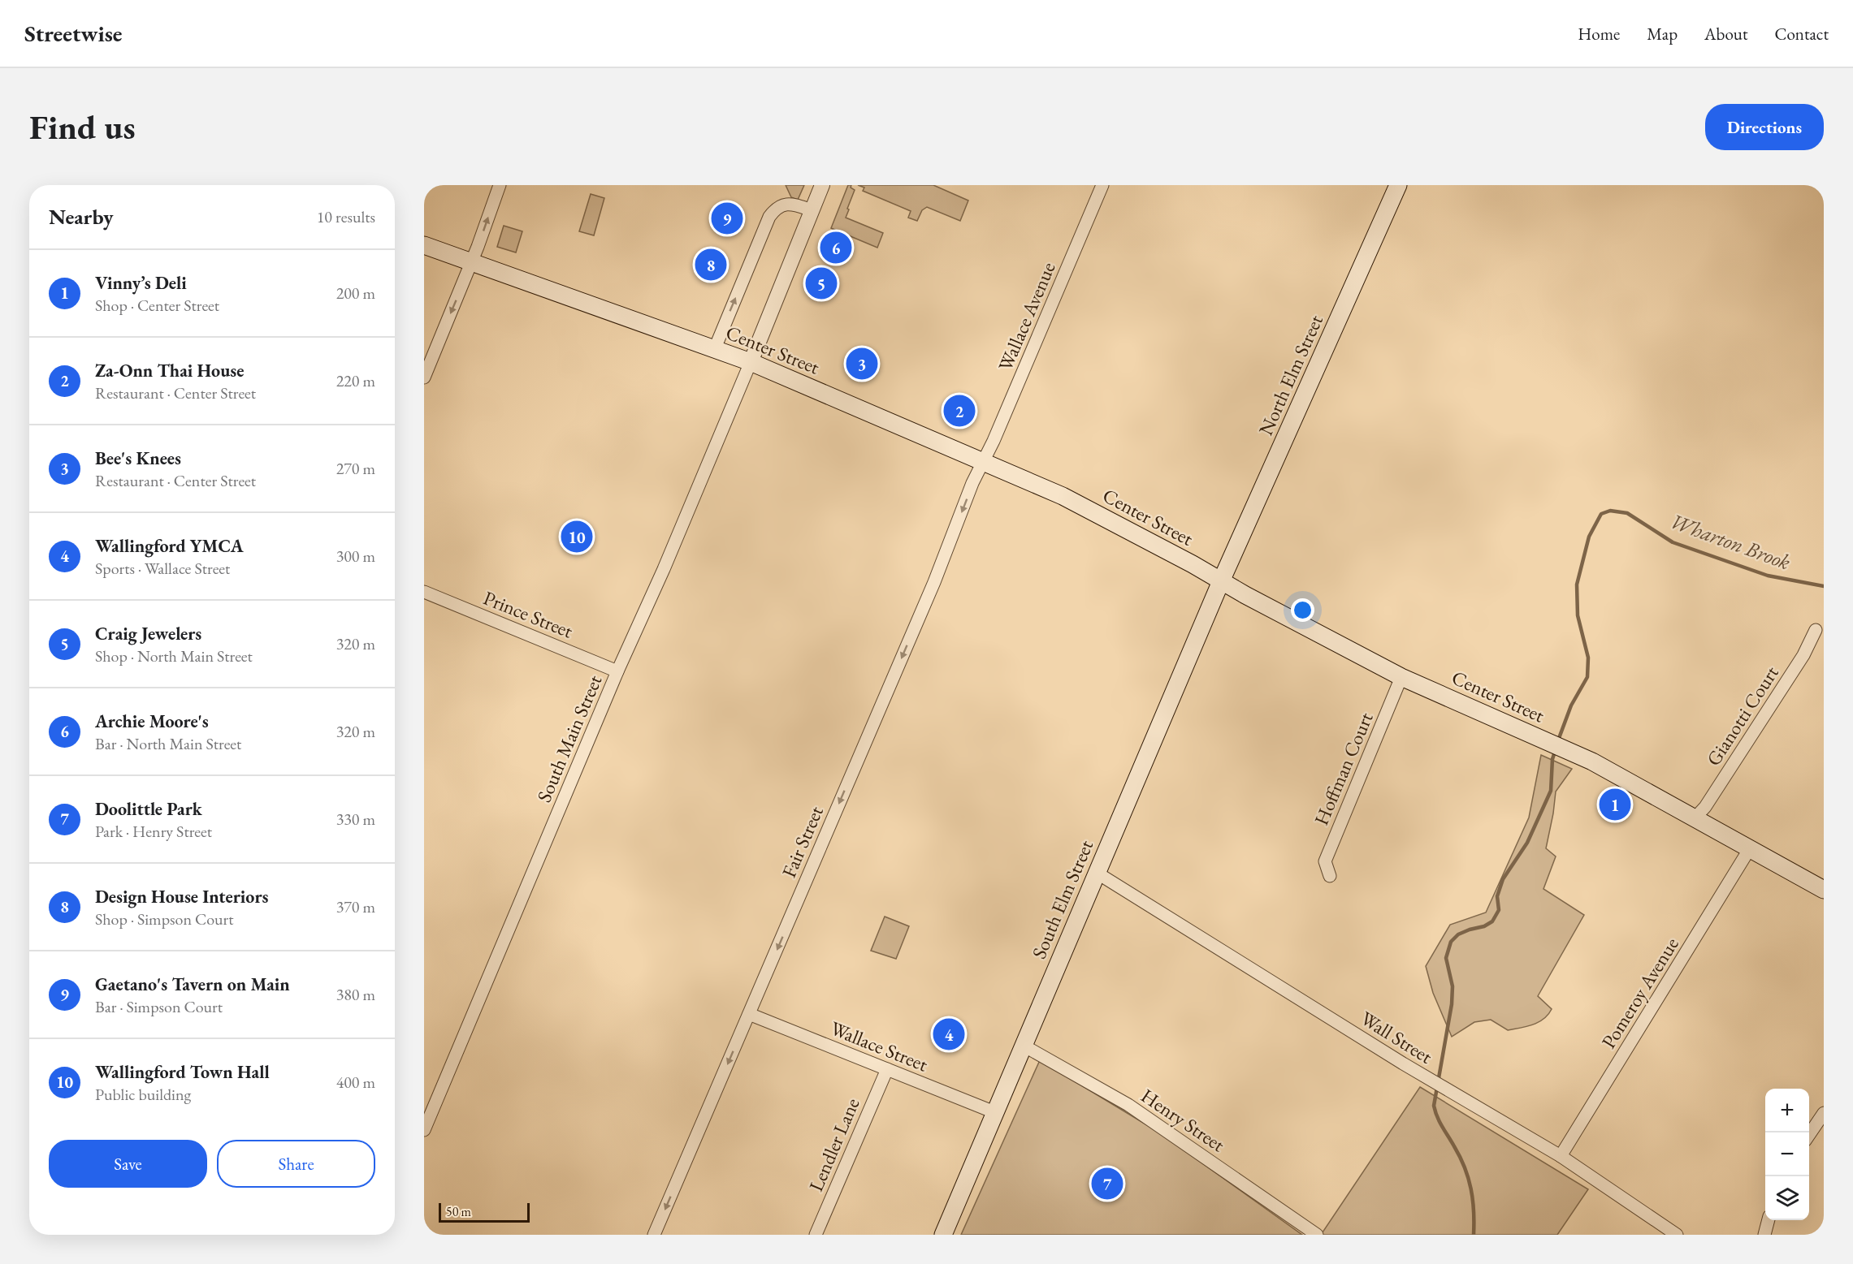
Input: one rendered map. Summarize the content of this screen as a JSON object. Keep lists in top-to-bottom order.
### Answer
{
  "streets": {
    "main road": ["Center Street", "North Elm Street", "South Elm Street"],
    "street": [
      "Wallace Avenue",
      "Prince Street",
      "Gianotti Court",
      "South Main Street",
      "Hoffman Court",
      "Fair Street",
      "Pomeroy Avenue",
      "Wall Street",
      "Wallace Street",
      "Henry Street",
      "Lendler Lane"
    ]
  },
  "crossings": [
    ["Wallace Avenue", "Center Street"],
    ["Wallace Avenue", "Fair Street"],
    ["Center Street", "North Elm Street"],
    ["Center Street", "Gianotti Court"],
    ["Center Street", "South Main Street"],
    ["Center Street", "Hoffman Court"],
    ["Center Street", "Fair Street"],
    ["Center Street", "South Elm Street"],
    ["Center Street", "Pomeroy Avenue"],
    ["North Elm Street", "South Elm Street"],
    ["Prince Street", "South Main Street"],
    ["Fair Street", "Wallace Street"],
    ["South Elm Street", "Wall Street"],
    ["South Elm Street", "Wallace Street"],
    ["South Elm Street", "Henry Street"],
    ["Pomeroy Avenue", "Wall Street"],
    ["Wallace Street", "Lendler Lane"]
  ],
  "one_way": ["Fair Street"],
  "water": ["Wharton Brook"],
  "scale_bar": "50 m",
  "page": {
    "header": "Streetwise",
    "nav": [
      "Home",
      "Map",
      "About",
      "Contact"
    ],
    "buttons": [
      "Directions",
      ["Save", "Share"]
    ],
    "title": "Find us",
    "heading": ["Nearby", "10 results"],
    "pins": [
      "9",
      "6",
      "8",
      "5",
      "3",
      "2",
      "10",
      "1",
      "4",
      "7"
    ],
    "list": [
      {
        "mark": "1",
        "name": "Vinny’s Deli",
        "note": "Shop · Center Street",
        "value": "200 m"
      },
      {
        "mark": "2",
        "name": "Za-Onn Thai House",
        "note": "Restaurant · Center Street",
        "value": "220 m"
      },
      {
        "mark": "3",
        "name": "Bee's Knees",
        "note": "Restaurant · Center Street",
        "value": "270 m"
      },
      {
        "mark": "4",
        "name": "Wallingford YMCA",
        "note": "Sports · Wallace Street",
        "value": "300 m"
      },
      {
        "mark": "5",
        "name": "Craig Jewelers",
        "note": "Shop · North Main Street",
        "value": "320 m"
      },
      {
        "mark": "6",
        "name": "Archie Moore's",
        "note": "Bar · North Main Street",
        "value": "320 m"
      },
      {
        "mark": "7",
        "name": "Doolittle Park",
        "note": "Park · Henry Street",
        "value": "330 m"
      },
      {
        "mark": "8",
        "name": "Design House Interiors",
        "note": "Shop · Simpson Court",
        "value": "370 m"
      },
      {
        "mark": "9",
        "name": "Gaetano's Tavern on Main",
        "note": "Bar · Simpson Court",
        "value": "380 m"
      },
      {
        "mark": "10",
        "name": "Wallingford Town Hall",
        "note": "Public building",
        "value": "400 m"
      }
    ],
    "map_buttons": ["+", "−"],
    "scale": "50 m"
  }
}
